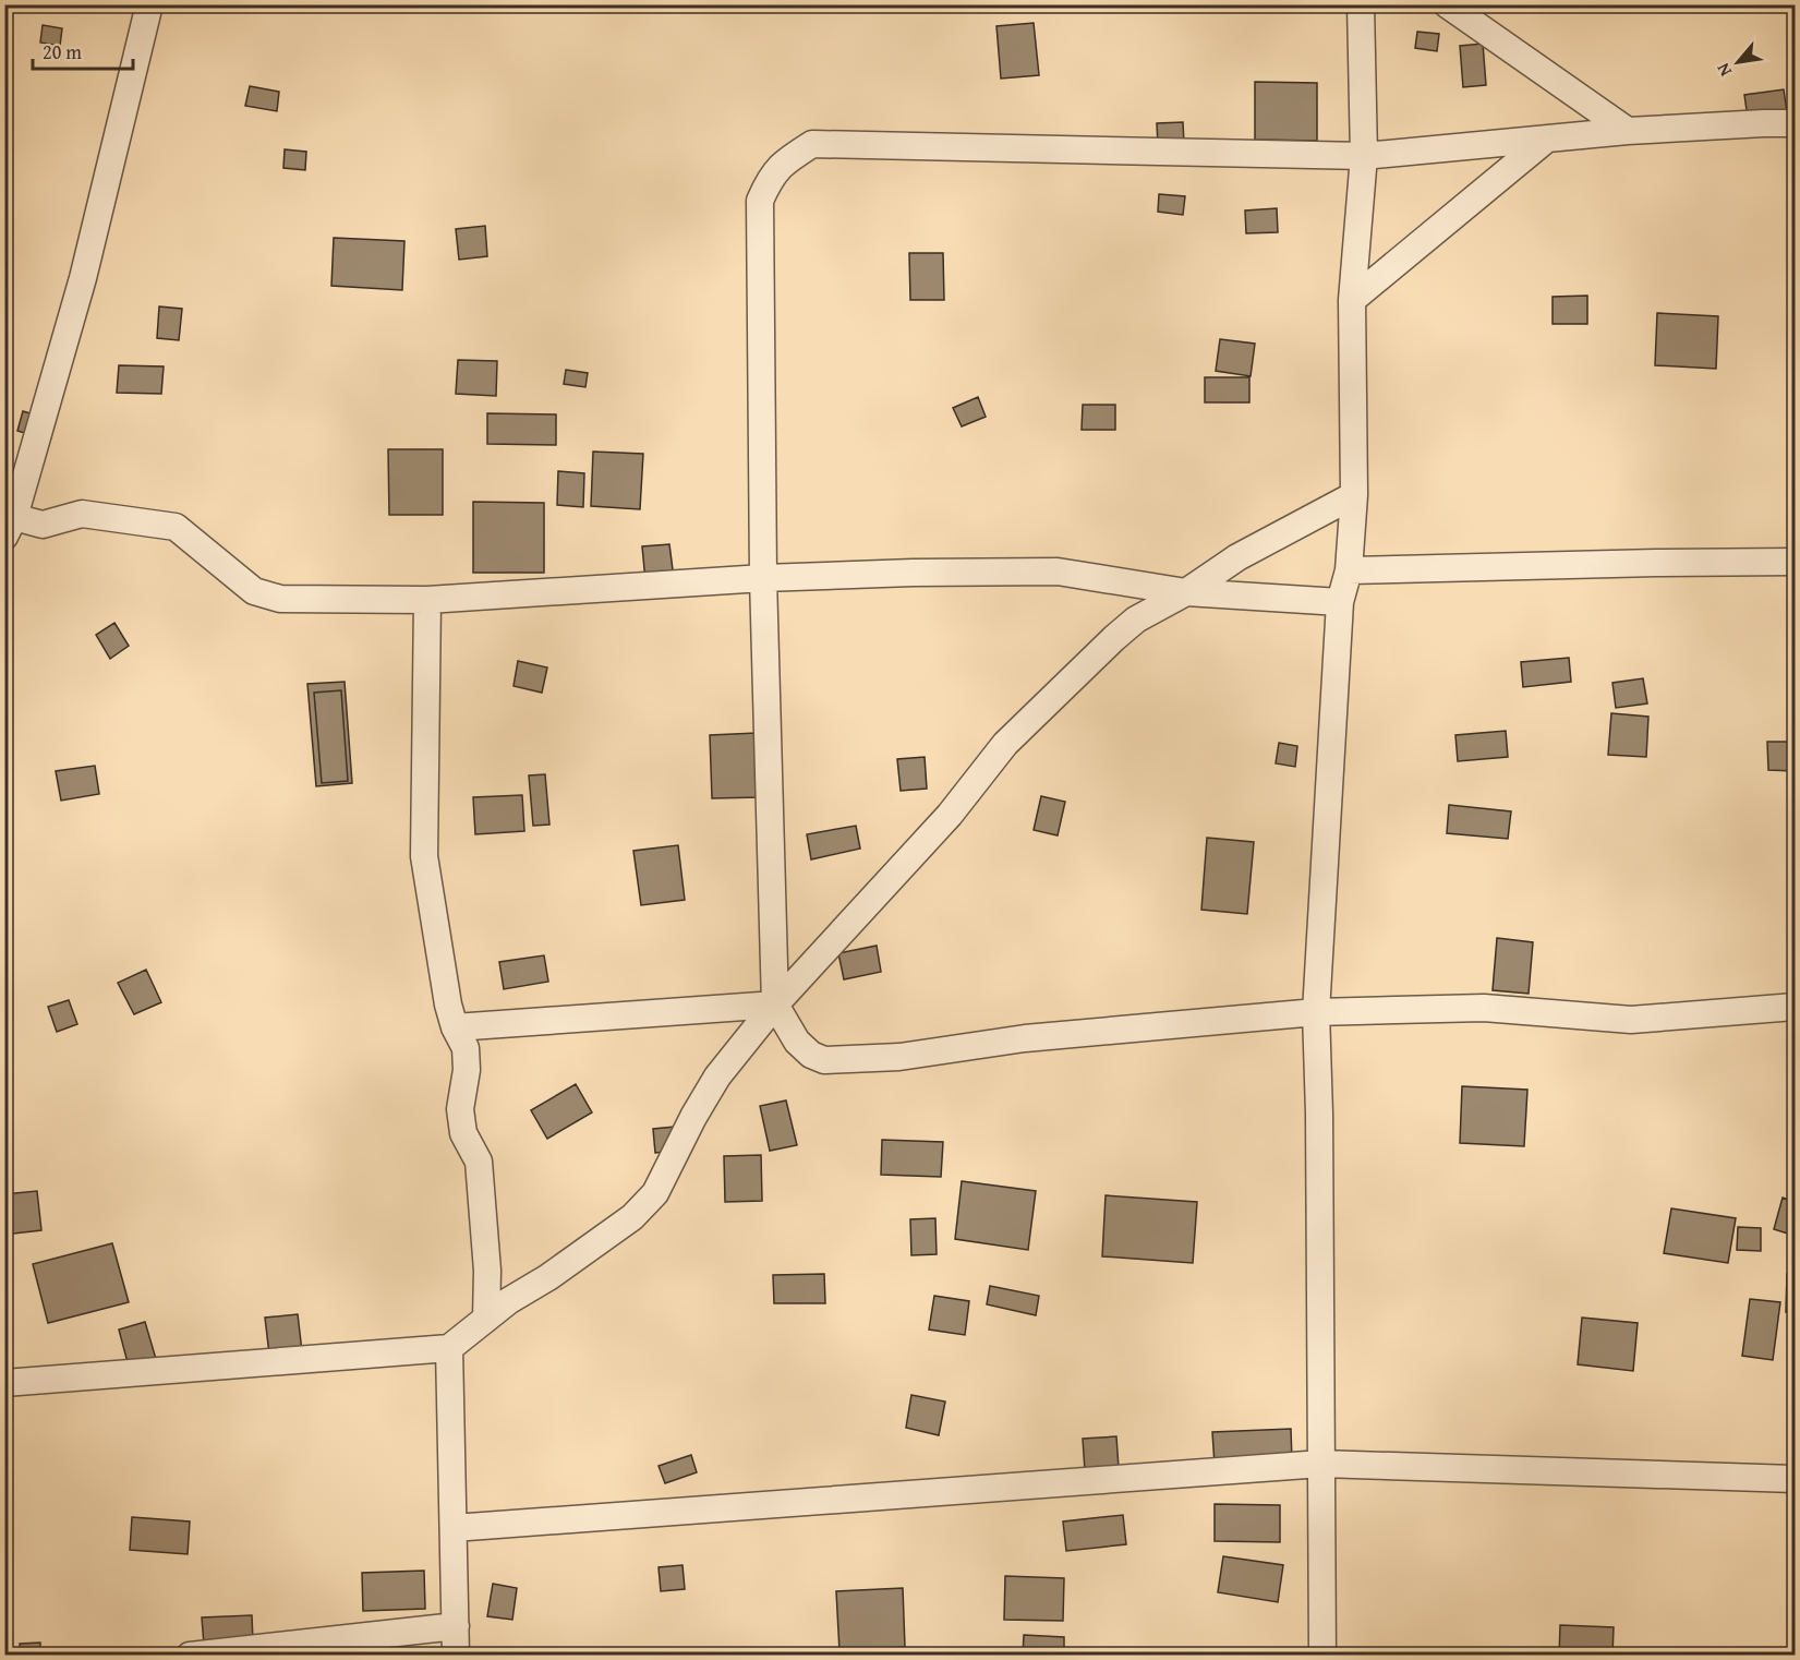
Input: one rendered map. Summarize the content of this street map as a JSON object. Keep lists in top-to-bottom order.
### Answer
{
  "scale_bar": "20 m",
  "north": "bottom left"
}
